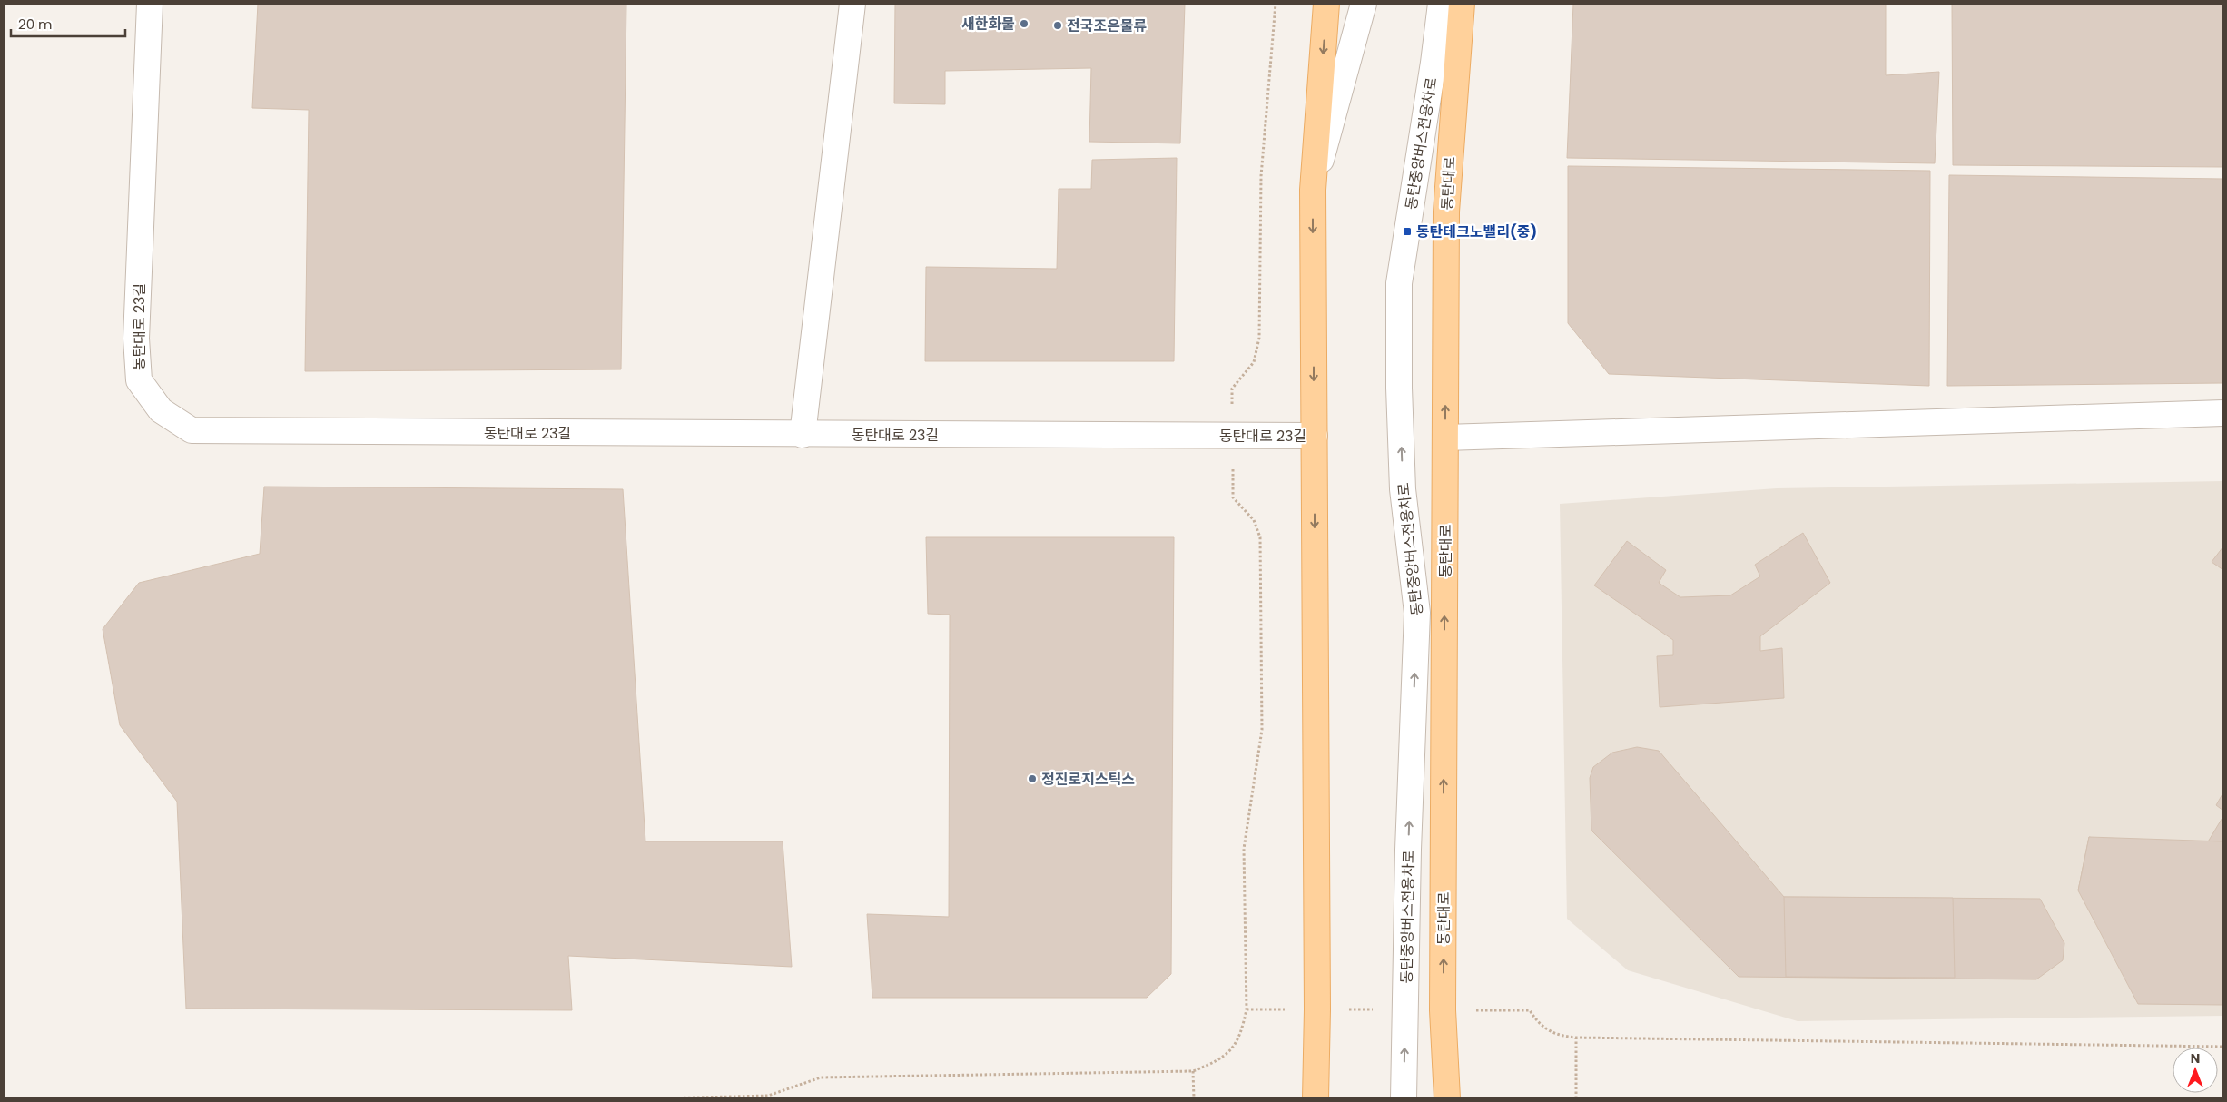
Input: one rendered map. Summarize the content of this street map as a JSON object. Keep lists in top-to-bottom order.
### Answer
{
  "streets": {
    "main road": ["동탄대로"],
    "street": ["동탄중앙버스전용차로", "동탄대로 23길"]
  },
  "one_way": ["동탄중앙버스전용차로"],
  "places": {
    "other": ["새한화물", "전국조은물류", "정진로지스틱스"],
    "transit": ["동탄테크노밸리(중)"]
  },
  "scale_bar": "20 m",
  "north": "top"
}
